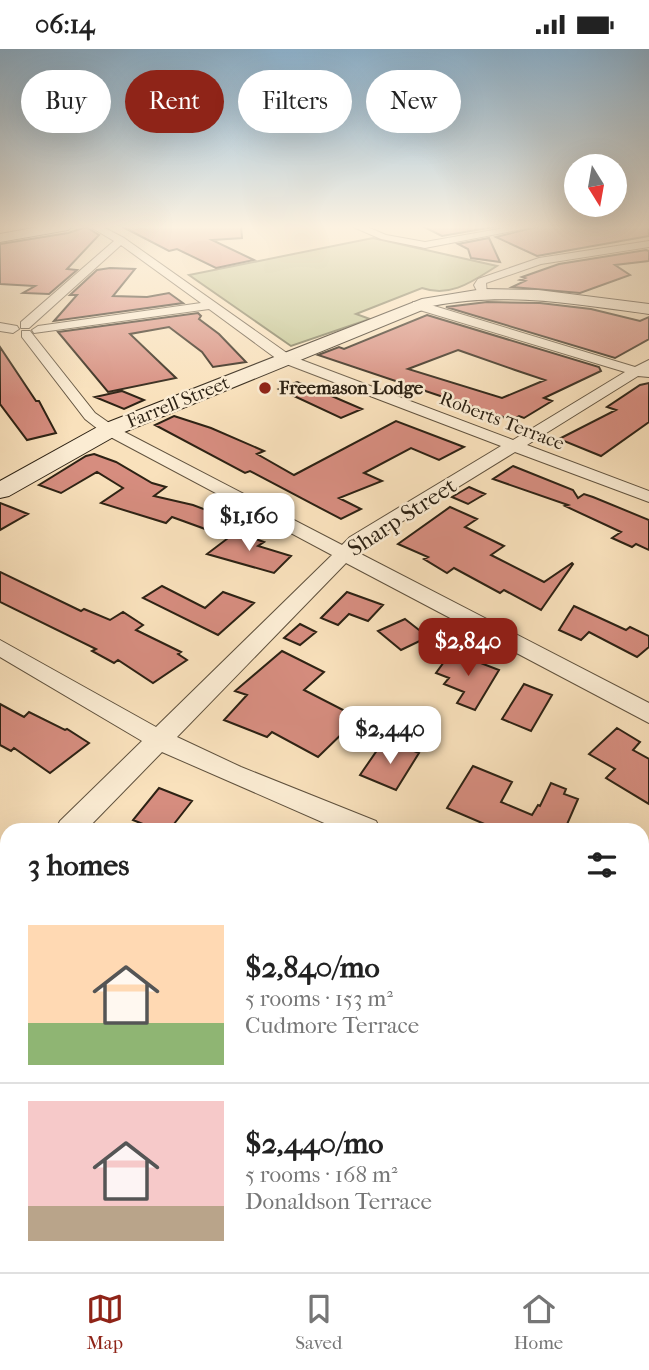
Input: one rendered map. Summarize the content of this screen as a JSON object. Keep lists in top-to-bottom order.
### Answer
{
  "streets": {
    "main road": ["Farrell Street"],
    "street": ["Roberts Terrace", "Sharp Street"]
  },
  "crossings": [
    ["Farrell Street", "Roberts Terrace"],
    ["Roberts Terrace", "Sharp Street"]
  ],
  "places": ["Freemason Lodge"],
  "north": "bottom",
  "page": {
    "status": "06:14",
    "chip": [
      "Buy",
      "Rent",
      "Filters",
      "New"
    ],
    "price": ["$1,160", "$2,840", "$2,440"],
    "heading": "3 homes",
    "list": [
      {
        "name": "$2,840/mo",
        "note": "5 rooms · 153 m² · Cudmore Terrace"
      },
      {
        "name": "$2,440/mo",
        "note": "5 rooms · 168 m² · Donaldson Terrace"
      }
    ],
    "tabs": ["Map", "Saved", "Home"]
  }
}
